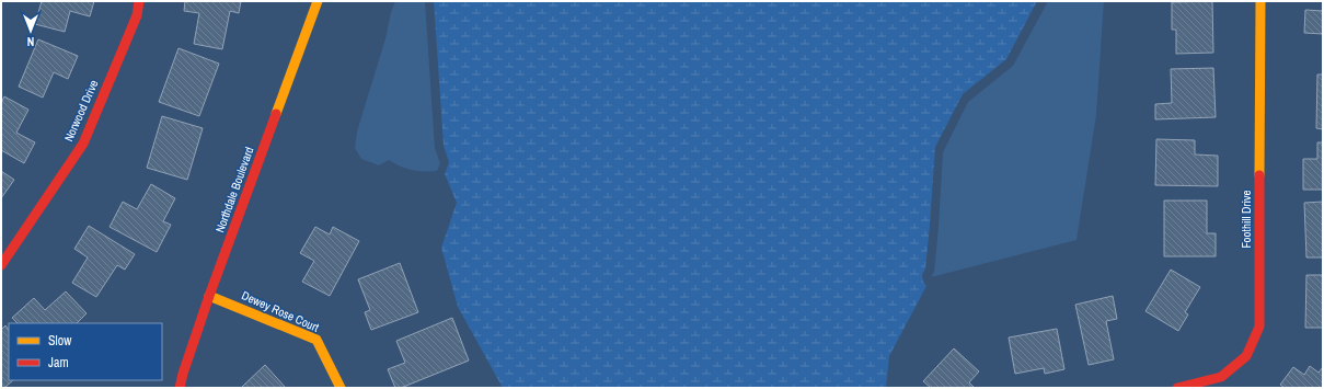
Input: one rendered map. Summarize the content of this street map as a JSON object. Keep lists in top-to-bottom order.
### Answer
{
  "streets": {
    "street": [
      "Norwood Drive",
      "Northdale Boulevard",
      "Foothill Drive",
      "Dewey Rose Court"
    ]
  },
  "crossings": [
    ["Northdale Boulevard", "Dewey Rose Court"]
  ],
  "legend": ["Slow", "Jam"],
  "north": "bottom"
}
